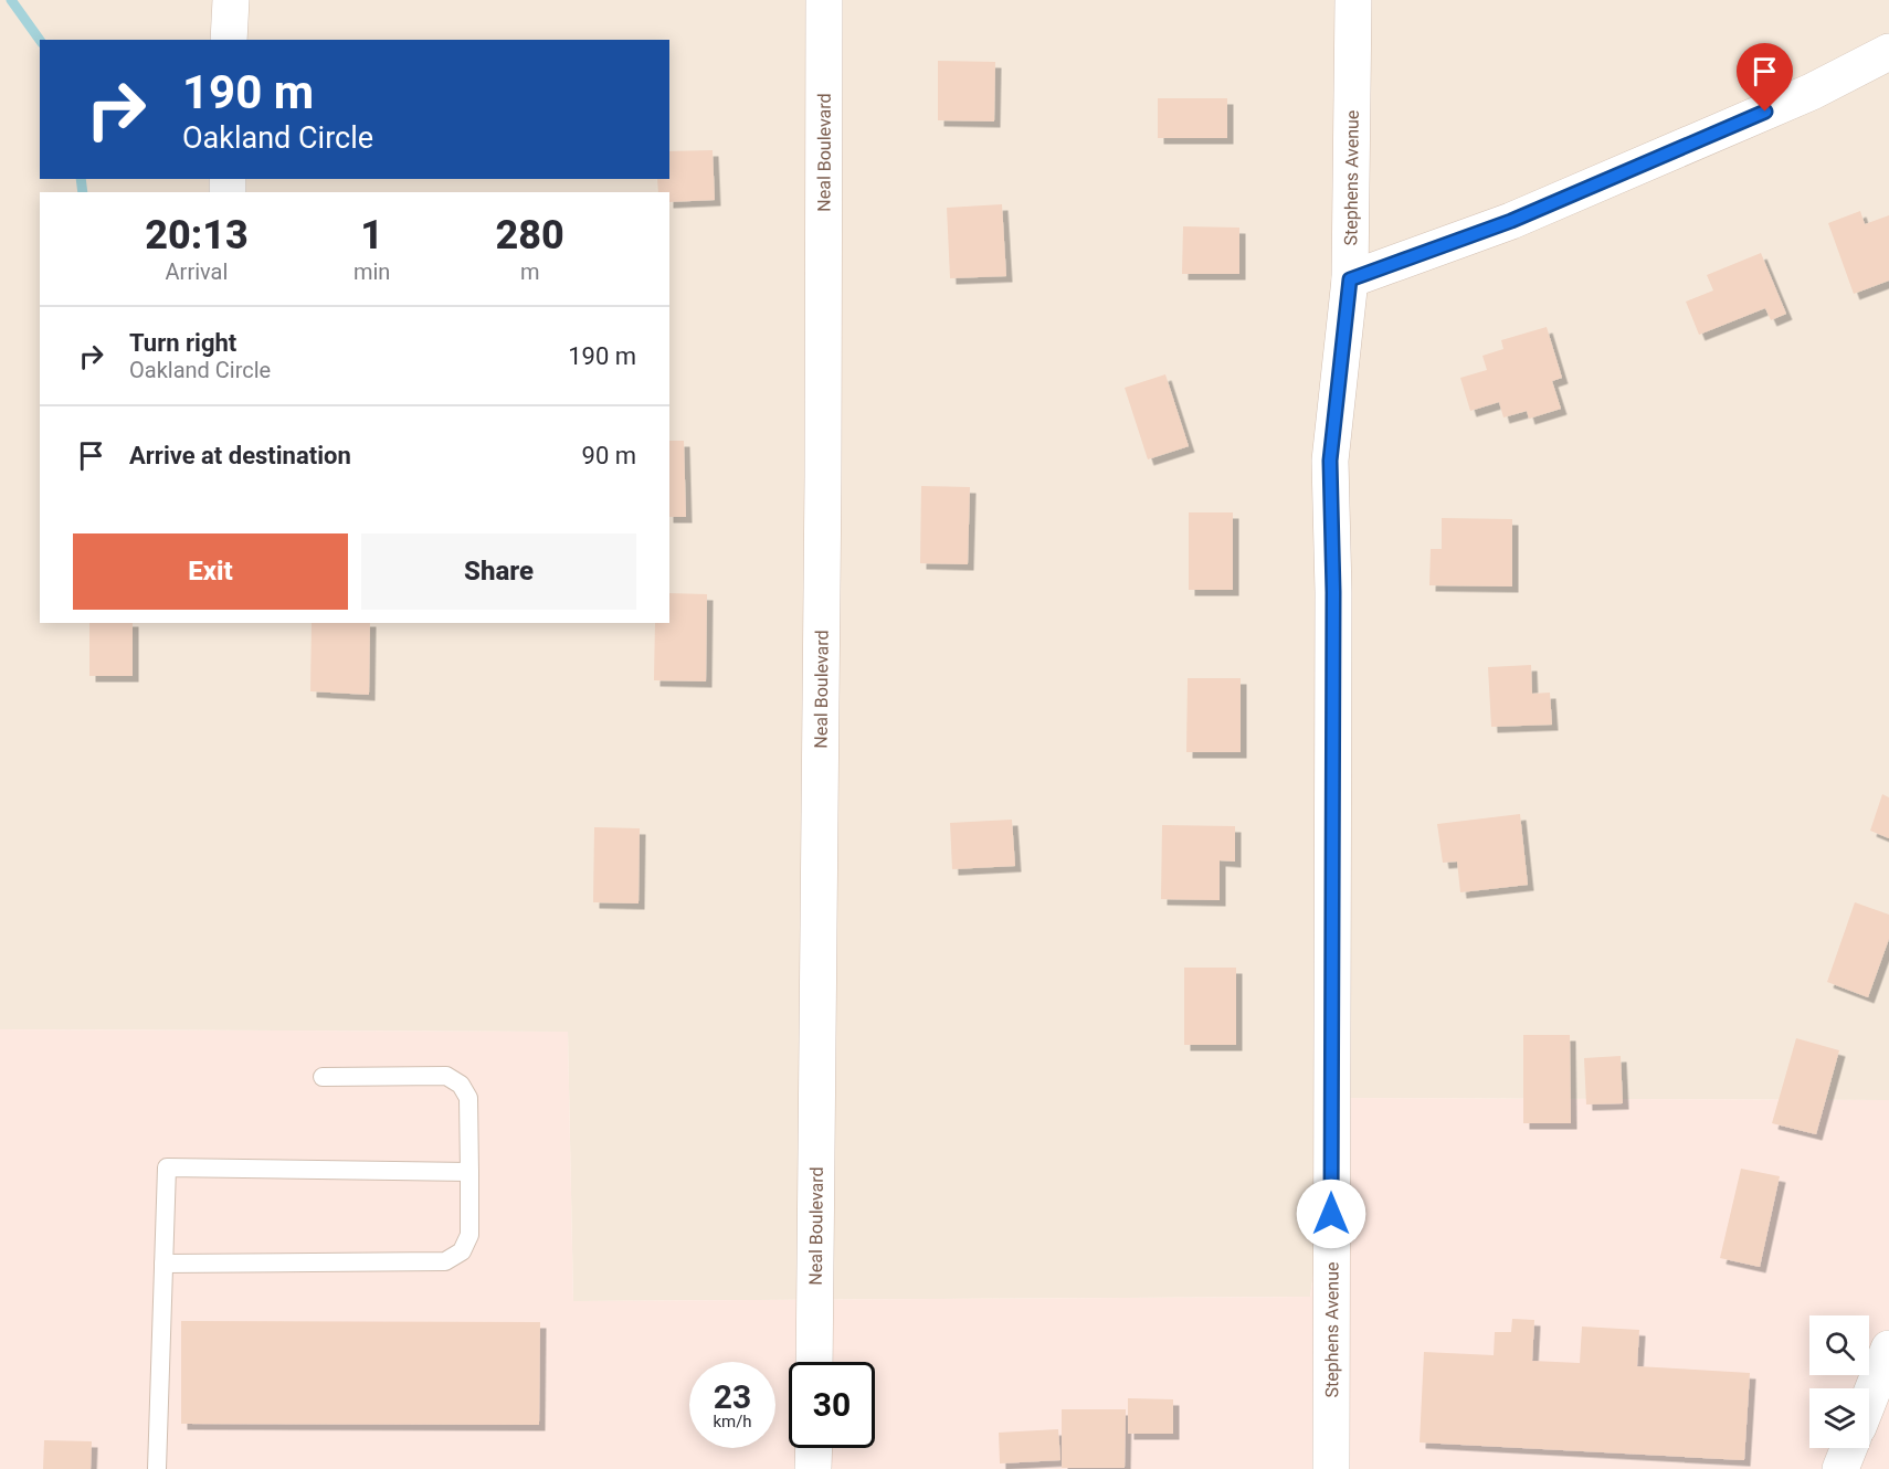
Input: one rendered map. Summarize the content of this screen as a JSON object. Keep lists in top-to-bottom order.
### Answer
{
  "streets": {
    "street": ["Neal Boulevard", "Stephens Avenue"]
  },
  "page": {
    "turn": ["190 m", "Oakland Circle"],
    "eta": [
      "20:13",
      "Arrival",
      "1",
      "min",
      "280",
      "m"
    ],
    "list": [
      {
        "name": "Turn right",
        "note": "Oakland Circle",
        "value": "190 m"
      },
      {
        "name": "Arrive at destination",
        "value": "90 m"
      }
    ],
    "buttons": ["Exit", "Share"],
    "speed": "23 km/h",
    "limit": "30"
  }
}
